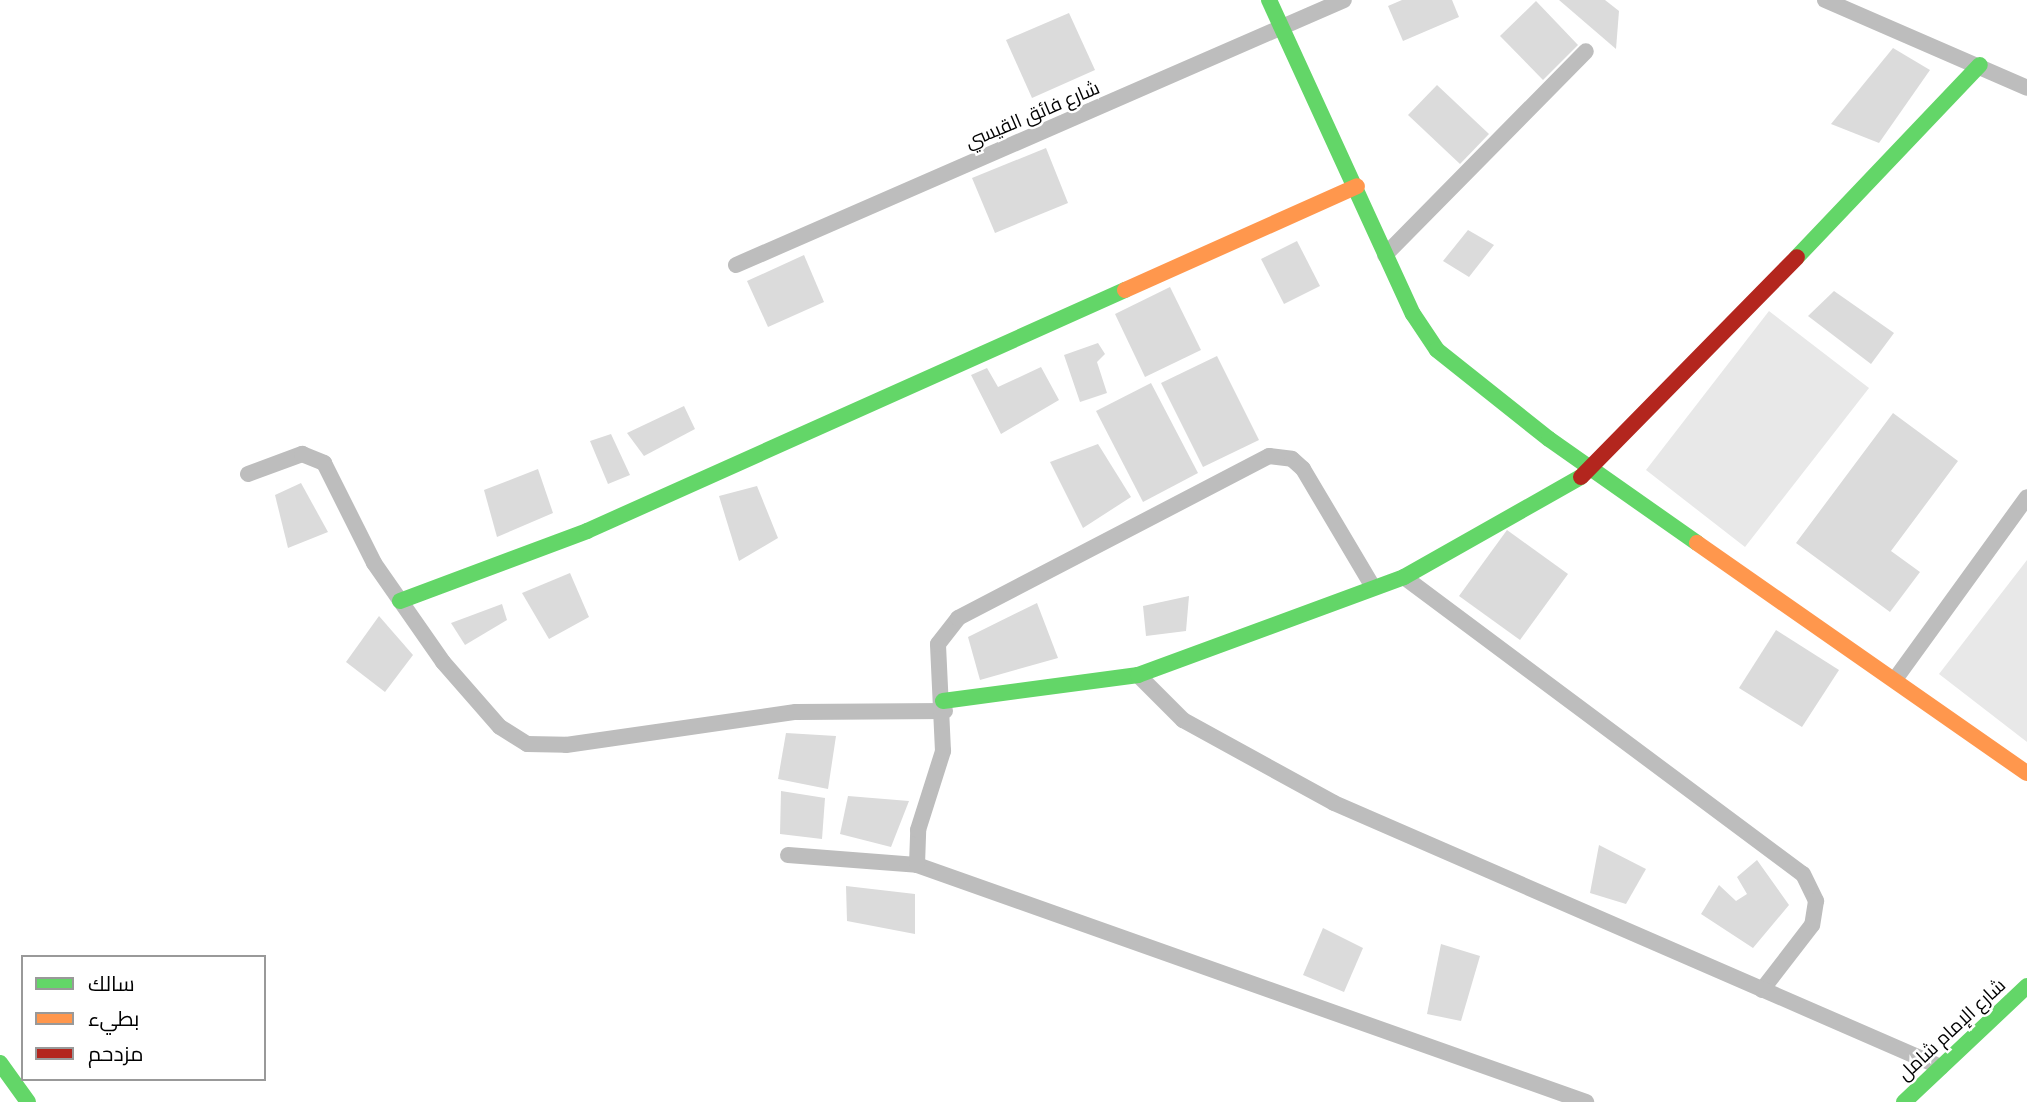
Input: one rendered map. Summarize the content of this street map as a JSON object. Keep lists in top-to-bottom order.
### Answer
{
  "streets": {
    "street": ["شارع فائق القيسي", "شارع الإمام شامل"]
  },
  "legend": ["سالك", "بطيء", "مزدحم"]
}
